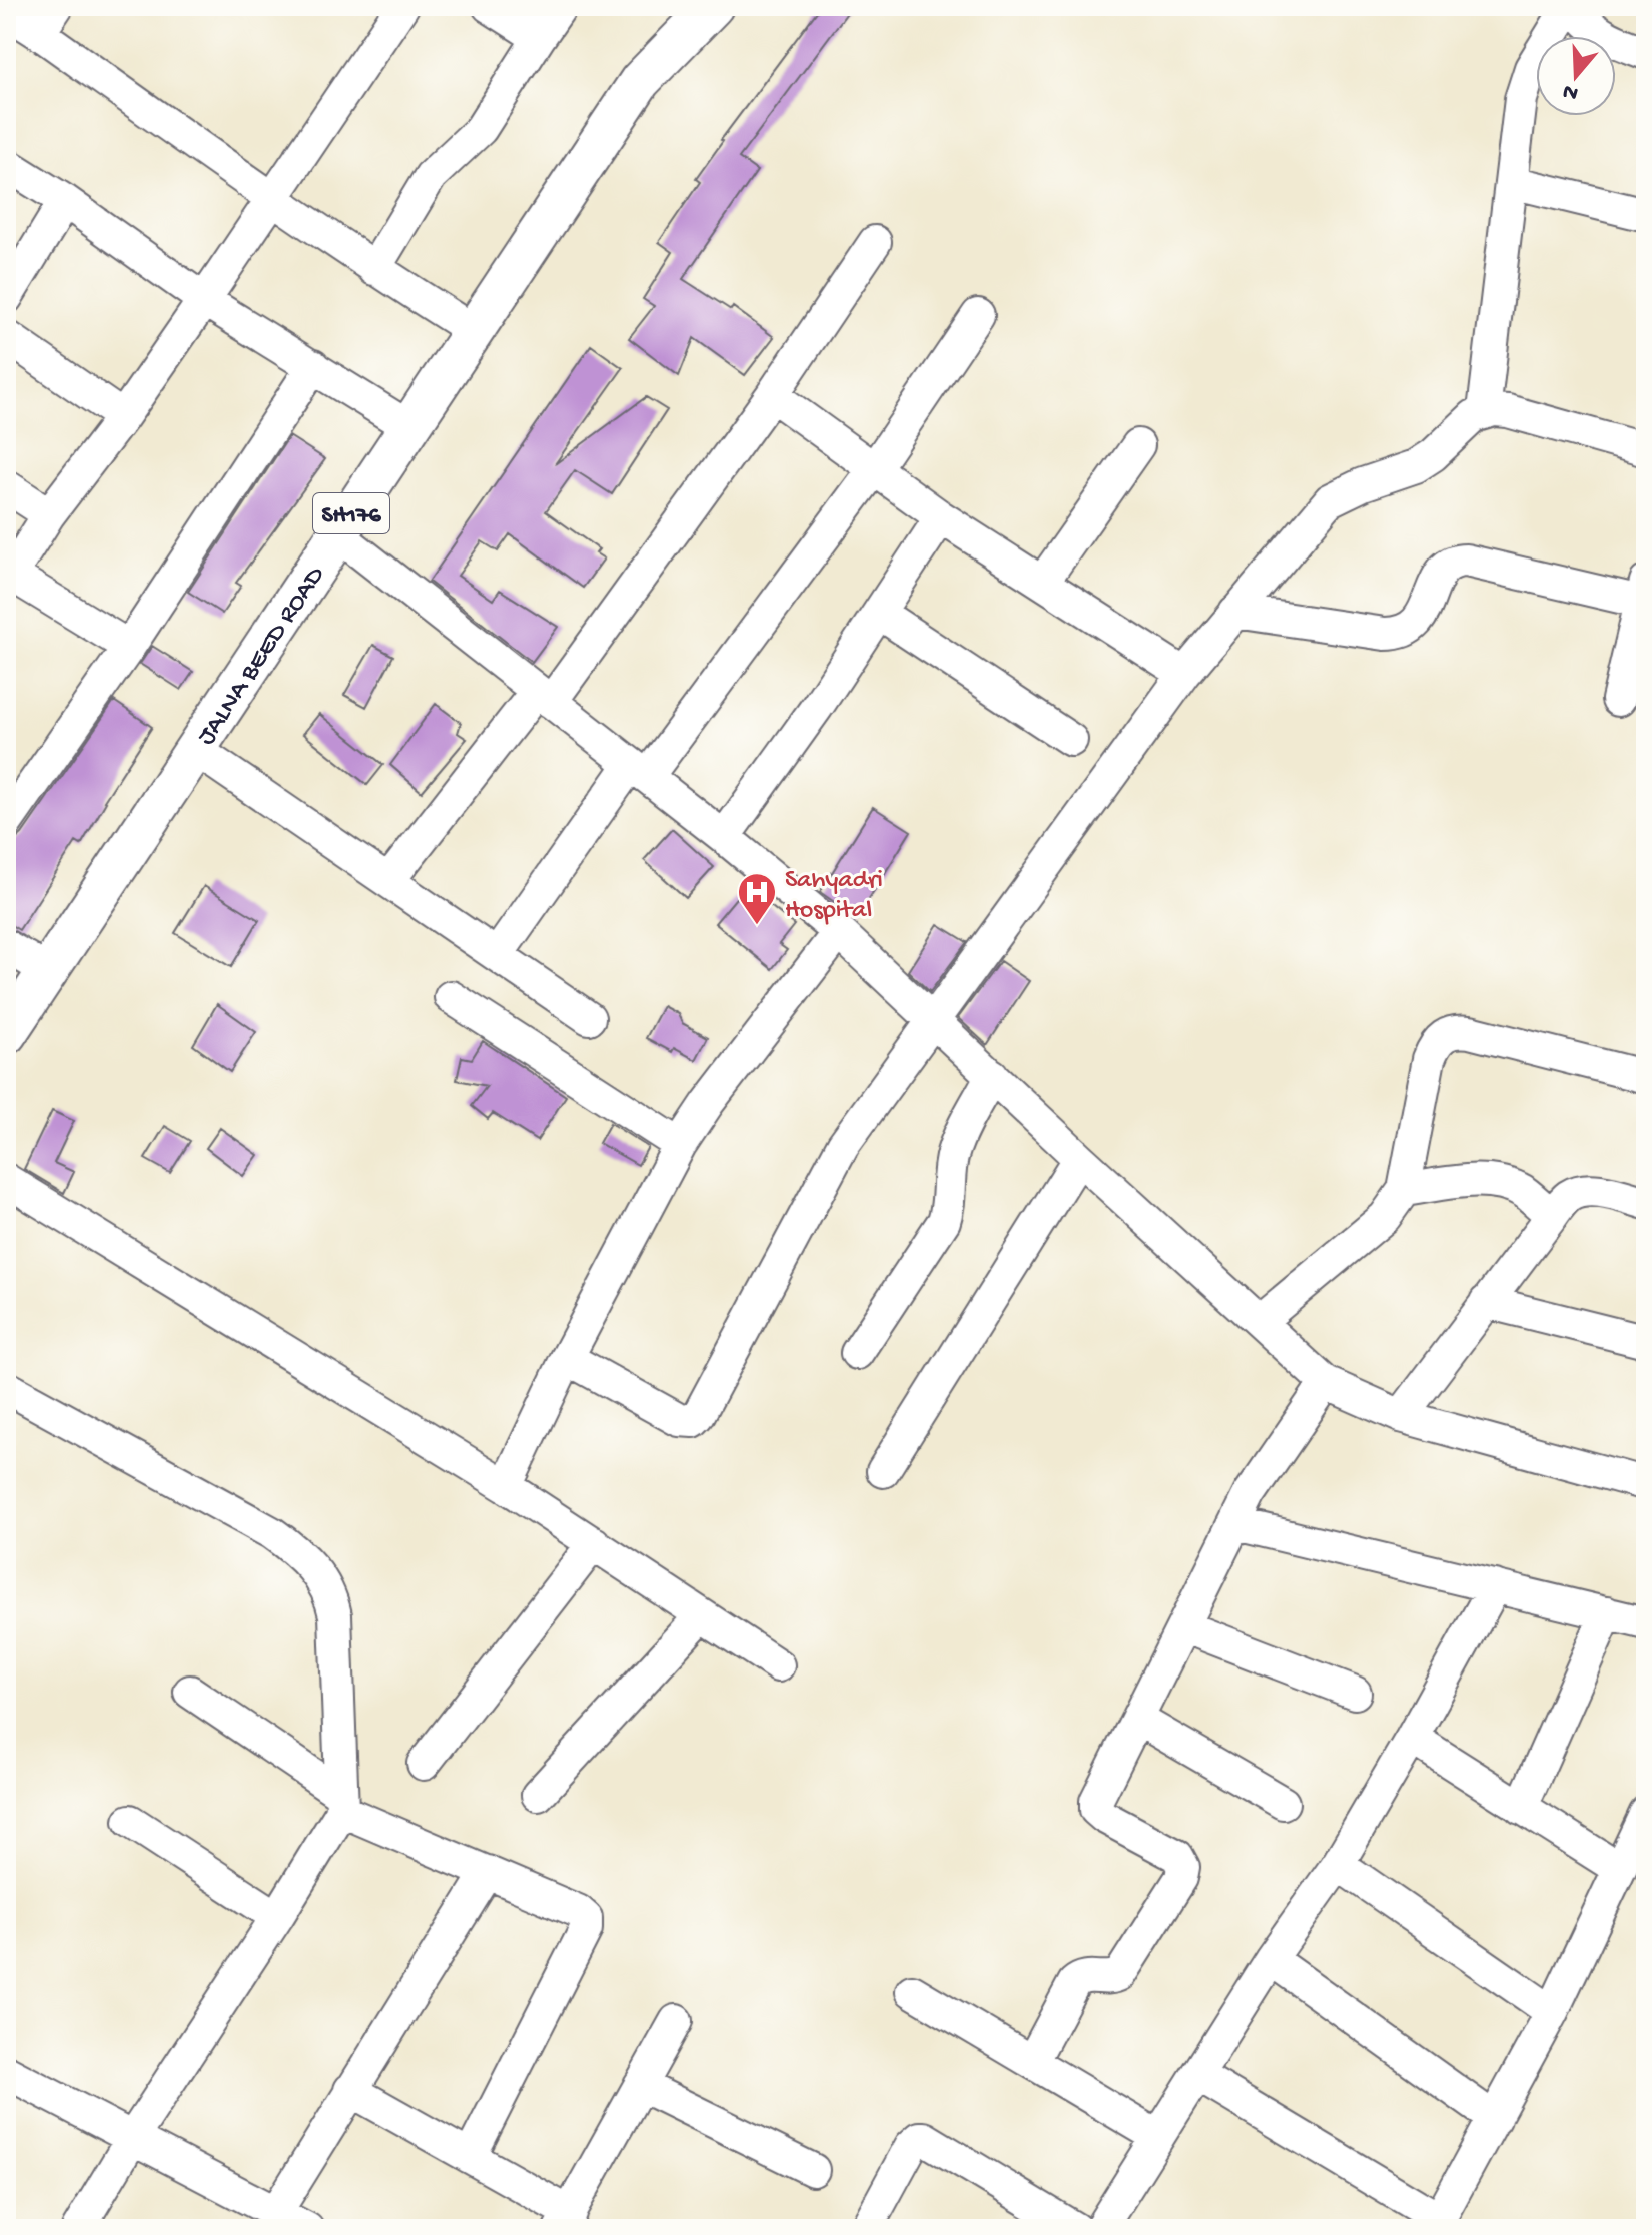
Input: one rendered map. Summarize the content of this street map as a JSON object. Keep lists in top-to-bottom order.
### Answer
{
  "streets": {
    "main road": ["SH176", "JALNA BEED ROAD"]
  },
  "places": {
    "hospital": ["Sahyadri Hospital"]
  },
  "north": "bottom"
}
